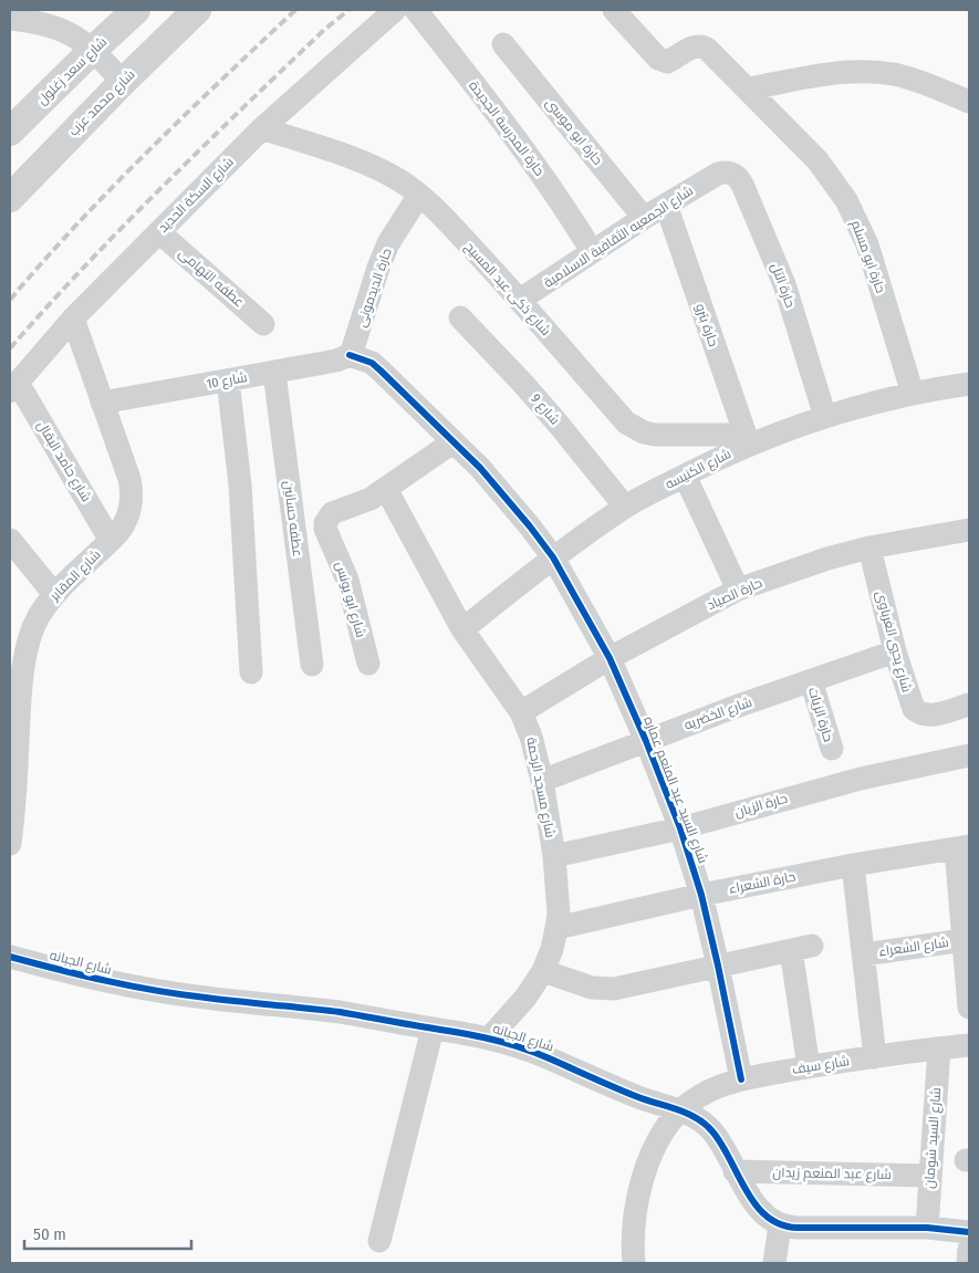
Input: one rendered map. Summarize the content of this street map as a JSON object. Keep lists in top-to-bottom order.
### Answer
{
  "streets": {
    "street": [
      "شارع سعد زغلول",
      "شارع محمد عزب",
      "حارة المدرسة الجديدة",
      "حارة ابو موسى",
      "شارع السكة الحديد",
      "شارع الجمعيه الثقافية الاسلامية",
      "حارة ابو مسلم",
      "عطفه التهامى",
      "حارة التل",
      "حارة الديدمونى",
      "شارع ذكى عبد المسيح",
      "حارة بترو",
      "شارع 10",
      "شارع 9",
      "شارع حامد البقال",
      "شارع الكنيسه",
      "عطفه حسانين",
      "شارع المقابر",
      "حارة الصياد",
      "شارع ابو يونس",
      "شارع يحيي الغرباوى",
      "شارع الخضريه",
      "حارة الزيات",
      "شارع مسجد الرحمة",
      "شارع السيد عبد المنعم عماره",
      "حارة الزيان",
      "حارة الشعراء",
      "شارع الشعراء",
      "شارع الجبانه",
      "شارع سيف",
      "شارع السيد شومان",
      "شارع عبد المنعم زيدان"
    ]
  },
  "crossings": [
    ["حارة المدرسة الجديدة", "شارع الجمعيه الثقافية الاسلامية"],
    ["حارة ابو موسى", "شارع الجمعيه الثقافية الاسلامية"],
    ["شارع السكة الحديد", "عطفه التهامى"],
    ["شارع السكة الحديد", "شارع ذكى عبد المسيح"],
    ["شارع السكة الحديد", "شارع حامد البقال"],
    ["شارع السكة الحديد", "شارع المقابر"],
    ["شارع الجمعيه الثقافية الاسلامية", "حارة التل"],
    ["شارع الجمعيه الثقافية الاسلامية", "شارع ذكى عبد المسيح"],
    ["شارع الجمعيه الثقافية الاسلامية", "حارة بترو"],
    ["حارة ابو مسلم", "شارع الكنيسه"],
    ["حارة التل", "شارع الكنيسه"],
    ["حارة الديدمونى", "شارع ذكى عبد المسيح"],
    ["حارة الديدمونى", "شارع 10"],
    ["حارة الديدمونى", "شارع السيد عبد المنعم عماره"],
    ["شارع ذكى عبد المسيح", "حارة بترو"],
    ["شارع ذكى عبد المسيح", "شارع الكنيسه"],
    ["حارة بترو", "شارع الكنيسه"],
    ["شارع 10", "عطفه حسانين"],
    ["شارع 10", "شارع المقابر"],
    ["شارع 10", "شارع السيد عبد المنعم عماره"],
    ["شارع 9", "شارع الكنيسه"],
    ["شارع حامد البقال", "شارع المقابر"],
    ["شارع الكنيسه", "شارع مسجد الرحمة"],
    ["شارع الكنيسه", "شارع السيد عبد المنعم عماره"],
    ["حارة الصياد", "شارع يحيي الغرباوى"],
    ["حارة الصياد", "شارع مسجد الرحمة"],
    ["حارة الصياد", "شارع السيد عبد المنعم عماره"],
    ["شارع ابو يونس", "شارع مسجد الرحمة"],
    ["شارع يحيي الغرباوى", "شارع الخضريه"],
    ["شارع الخضريه", "حارة الزيات"],
    ["شارع الخضريه", "شارع مسجد الرحمة"],
    ["شارع الخضريه", "شارع السيد عبد المنعم عماره"],
    ["شارع مسجد الرحمة", "حارة الزيان"],
    ["شارع مسجد الرحمة", "حارة الشعراء"],
    ["شارع مسجد الرحمة", "شارع الجبانه"],
    ["شارع السيد عبد المنعم عماره", "حارة الزيان"],
    ["شارع السيد عبد المنعم عماره", "حارة الشعراء"],
    ["شارع السيد عبد المنعم عماره", "شارع سيف"],
    ["شارع الجبانه", "شارع سيف"],
    ["شارع الجبانه", "شارع عبد المنعم زيدان"],
    ["شارع سيف", "شارع السيد شومان"],
    ["شارع السيد شومان", "شارع عبد المنعم زيدان"]
  ],
  "scale_bar": "50 m"
}
